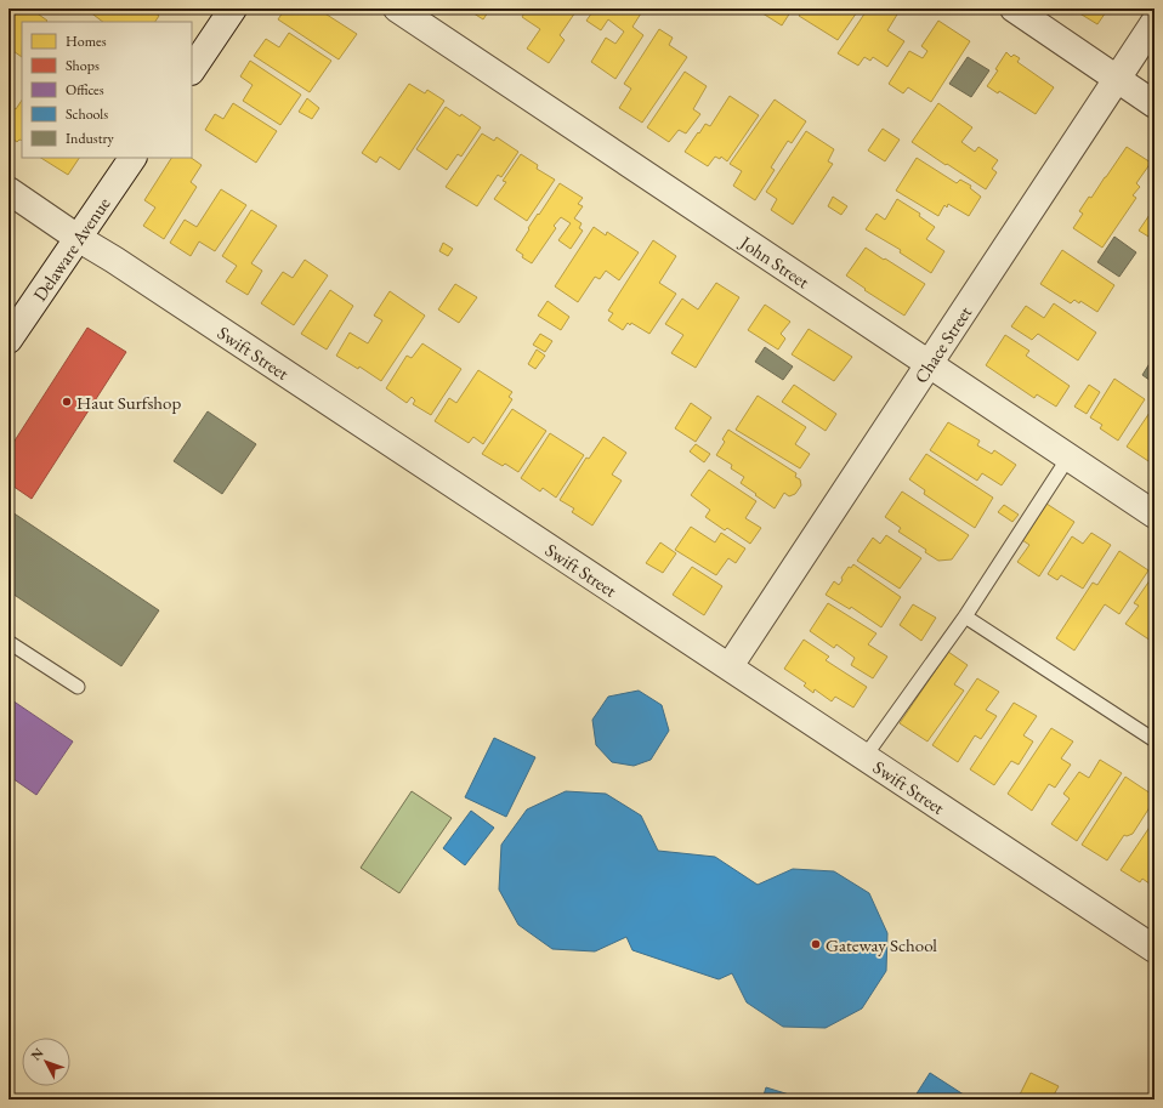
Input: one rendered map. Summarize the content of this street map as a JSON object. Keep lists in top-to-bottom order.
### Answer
{
  "streets": {
    "street": [
      "Delaware Avenue",
      "John Street",
      "Chace Street",
      "Swift Street"
    ]
  },
  "crossings": [
    ["Delaware Avenue", "Swift Street"],
    ["John Street", "Chace Street"],
    ["Chace Street", "Swift Street"]
  ],
  "places": ["Haut Surfshop", "Gateway School"],
  "legend": [
    "Homes",
    "Shops",
    "Offices",
    "Schools",
    "Industry"
  ],
  "north": "top left"
}
